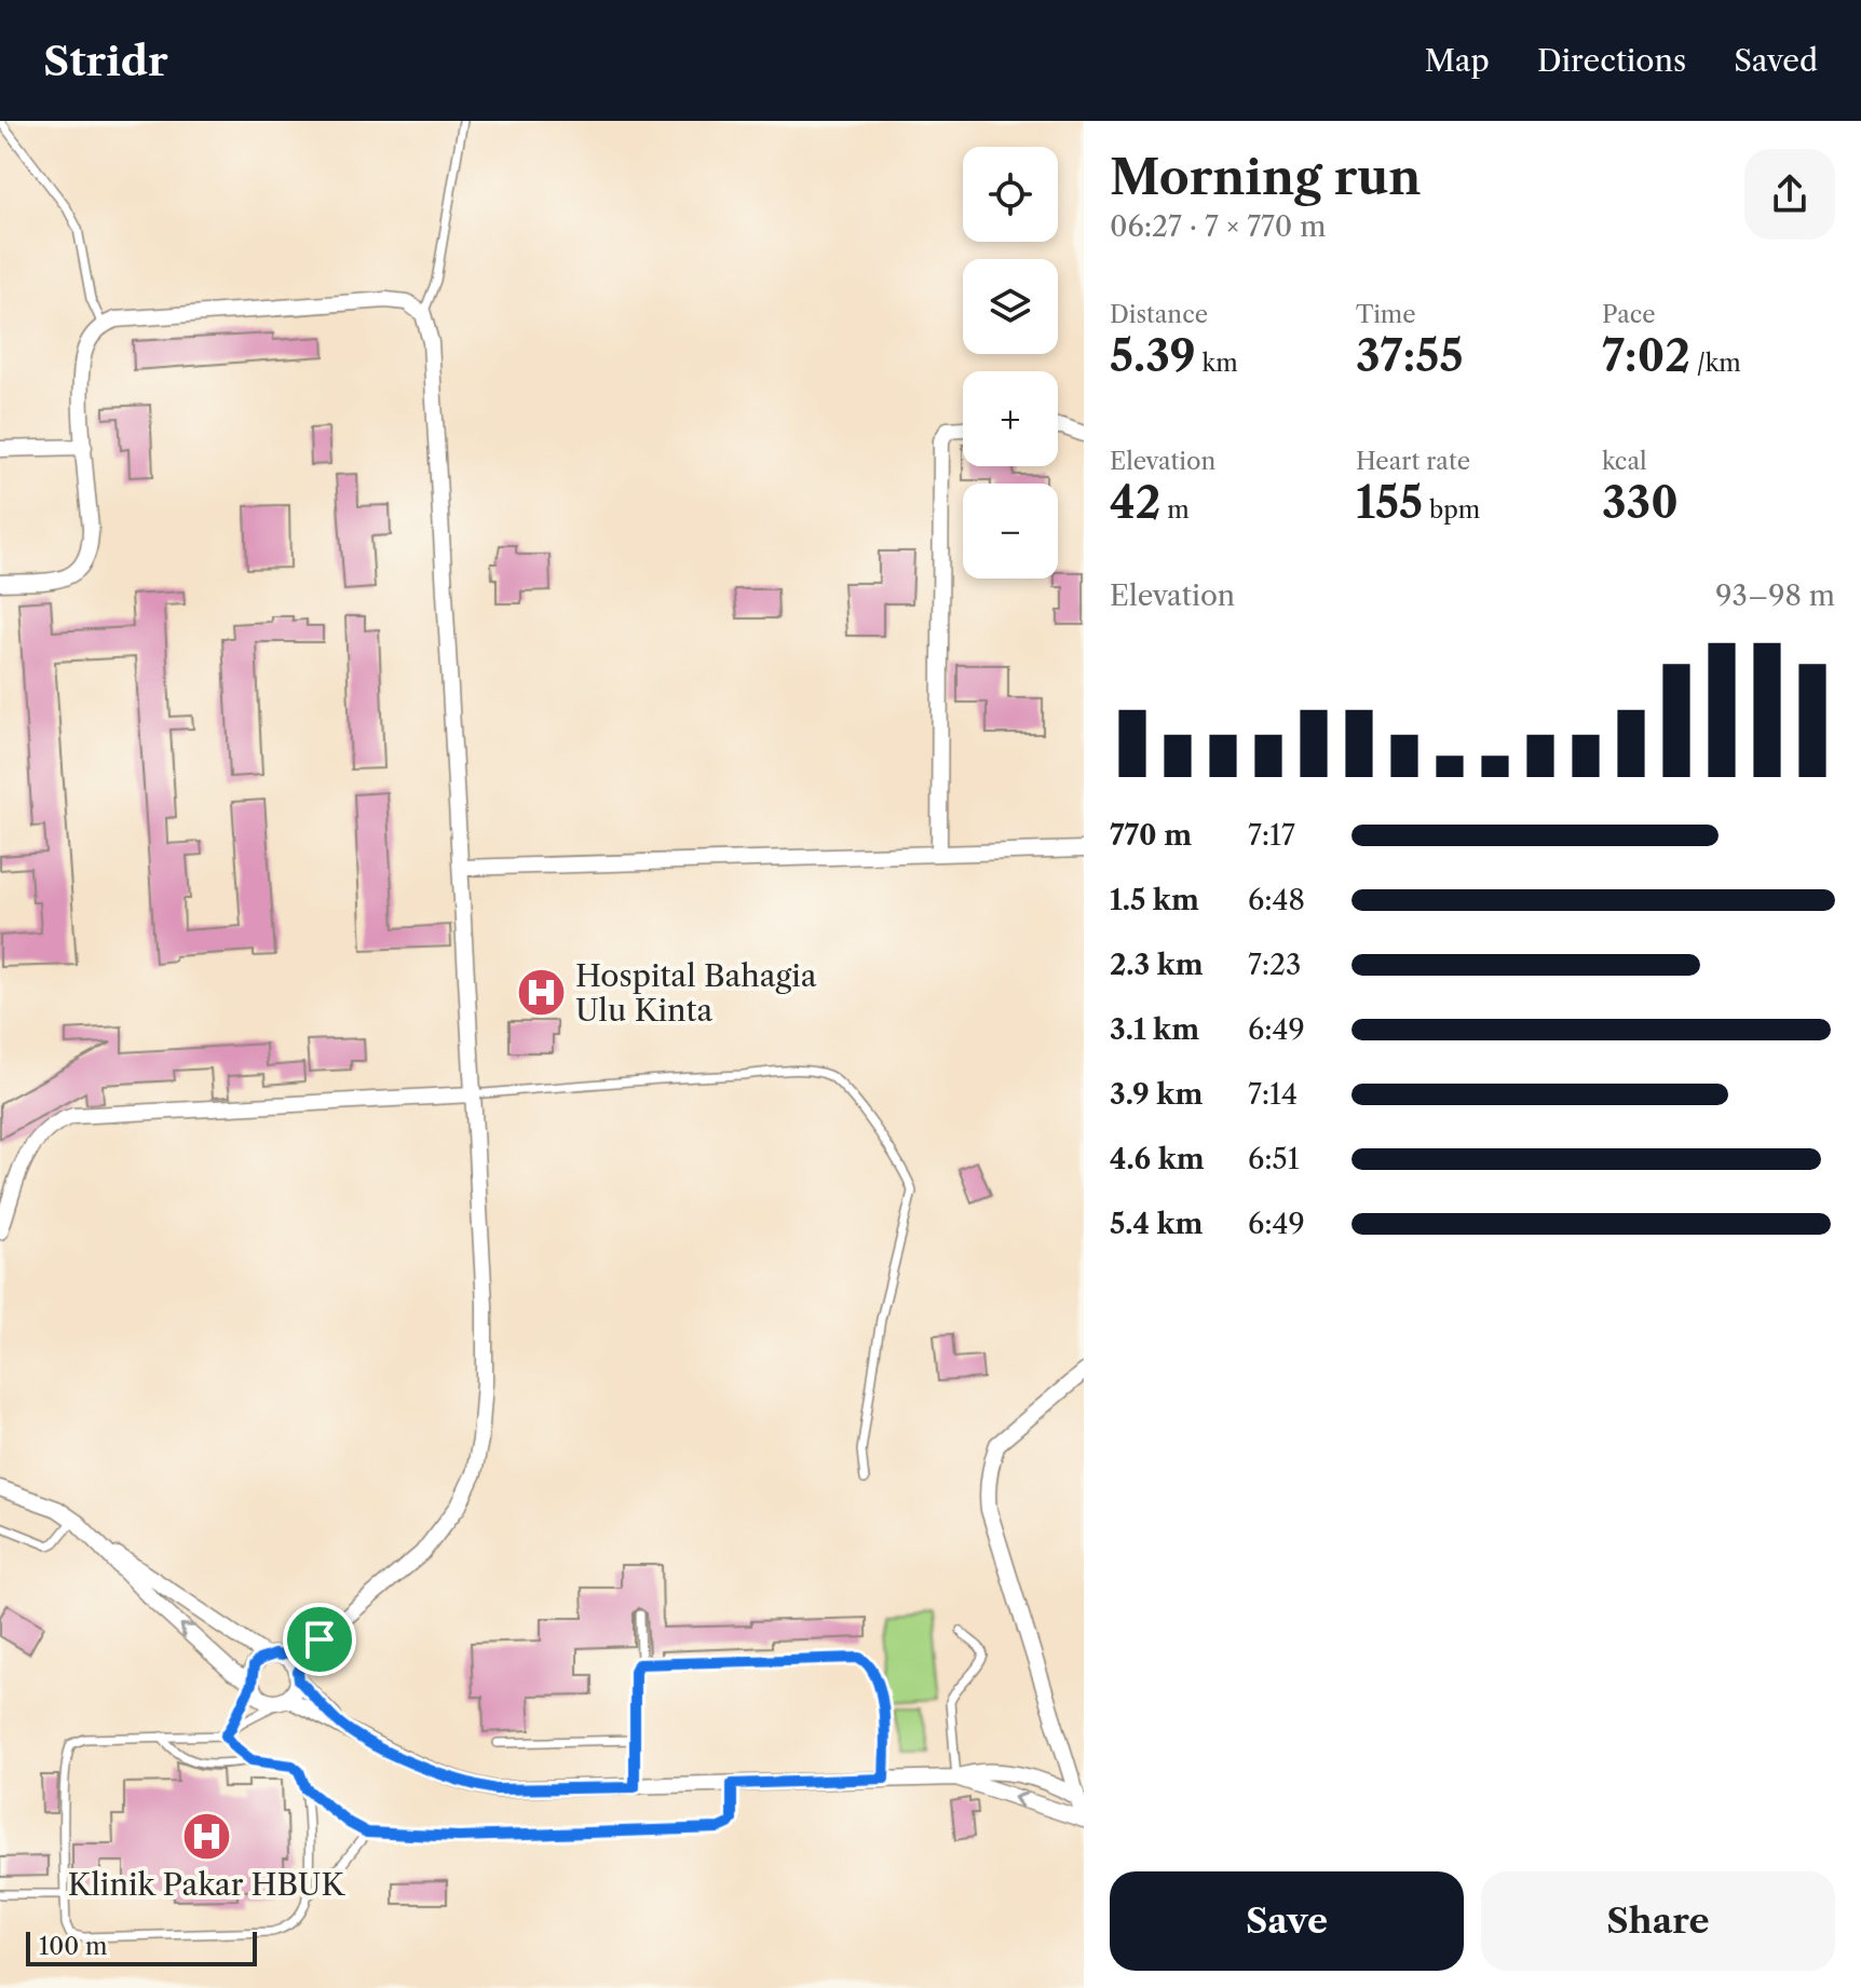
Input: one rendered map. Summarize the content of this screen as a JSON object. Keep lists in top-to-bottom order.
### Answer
{
  "places": {
    "hospital": ["Hospital Bahagia Ulu Kinta", "Klinik Pakar HBUK"]
  },
  "scale_bar": "100 m",
  "page": {
    "header": "Stridr",
    "nav": ["Map", "Directions", "Saved"],
    "heading": ["Morning run", "06:27 · 7 × 770 m"],
    "map_buttons": ["+", "−"],
    "stats": [
      ["Distance", "5.39 km"],
      ["Time", "37:55"],
      ["Pace", "7:02 /km"],
      ["Elevation", "42 m"],
      ["Heart rate", "155 bpm"],
      ["kcal", "330"]
    ],
    "chart": ["Elevation", "93–98 m"],
    "list": [
      {
        "name": "770 m",
        "note": "7:17"
      },
      {
        "name": "1.5 km",
        "note": "6:48"
      },
      {
        "name": "2.3 km",
        "note": "7:23"
      },
      {
        "name": "3.1 km",
        "note": "6:49"
      },
      {
        "name": "3.9 km",
        "note": "7:14"
      },
      {
        "name": "4.6 km",
        "note": "6:51"
      },
      {
        "name": "5.4 km",
        "note": "6:49"
      }
    ],
    "buttons": ["Save", "Share"],
    "scale": "100 m"
  }
}
